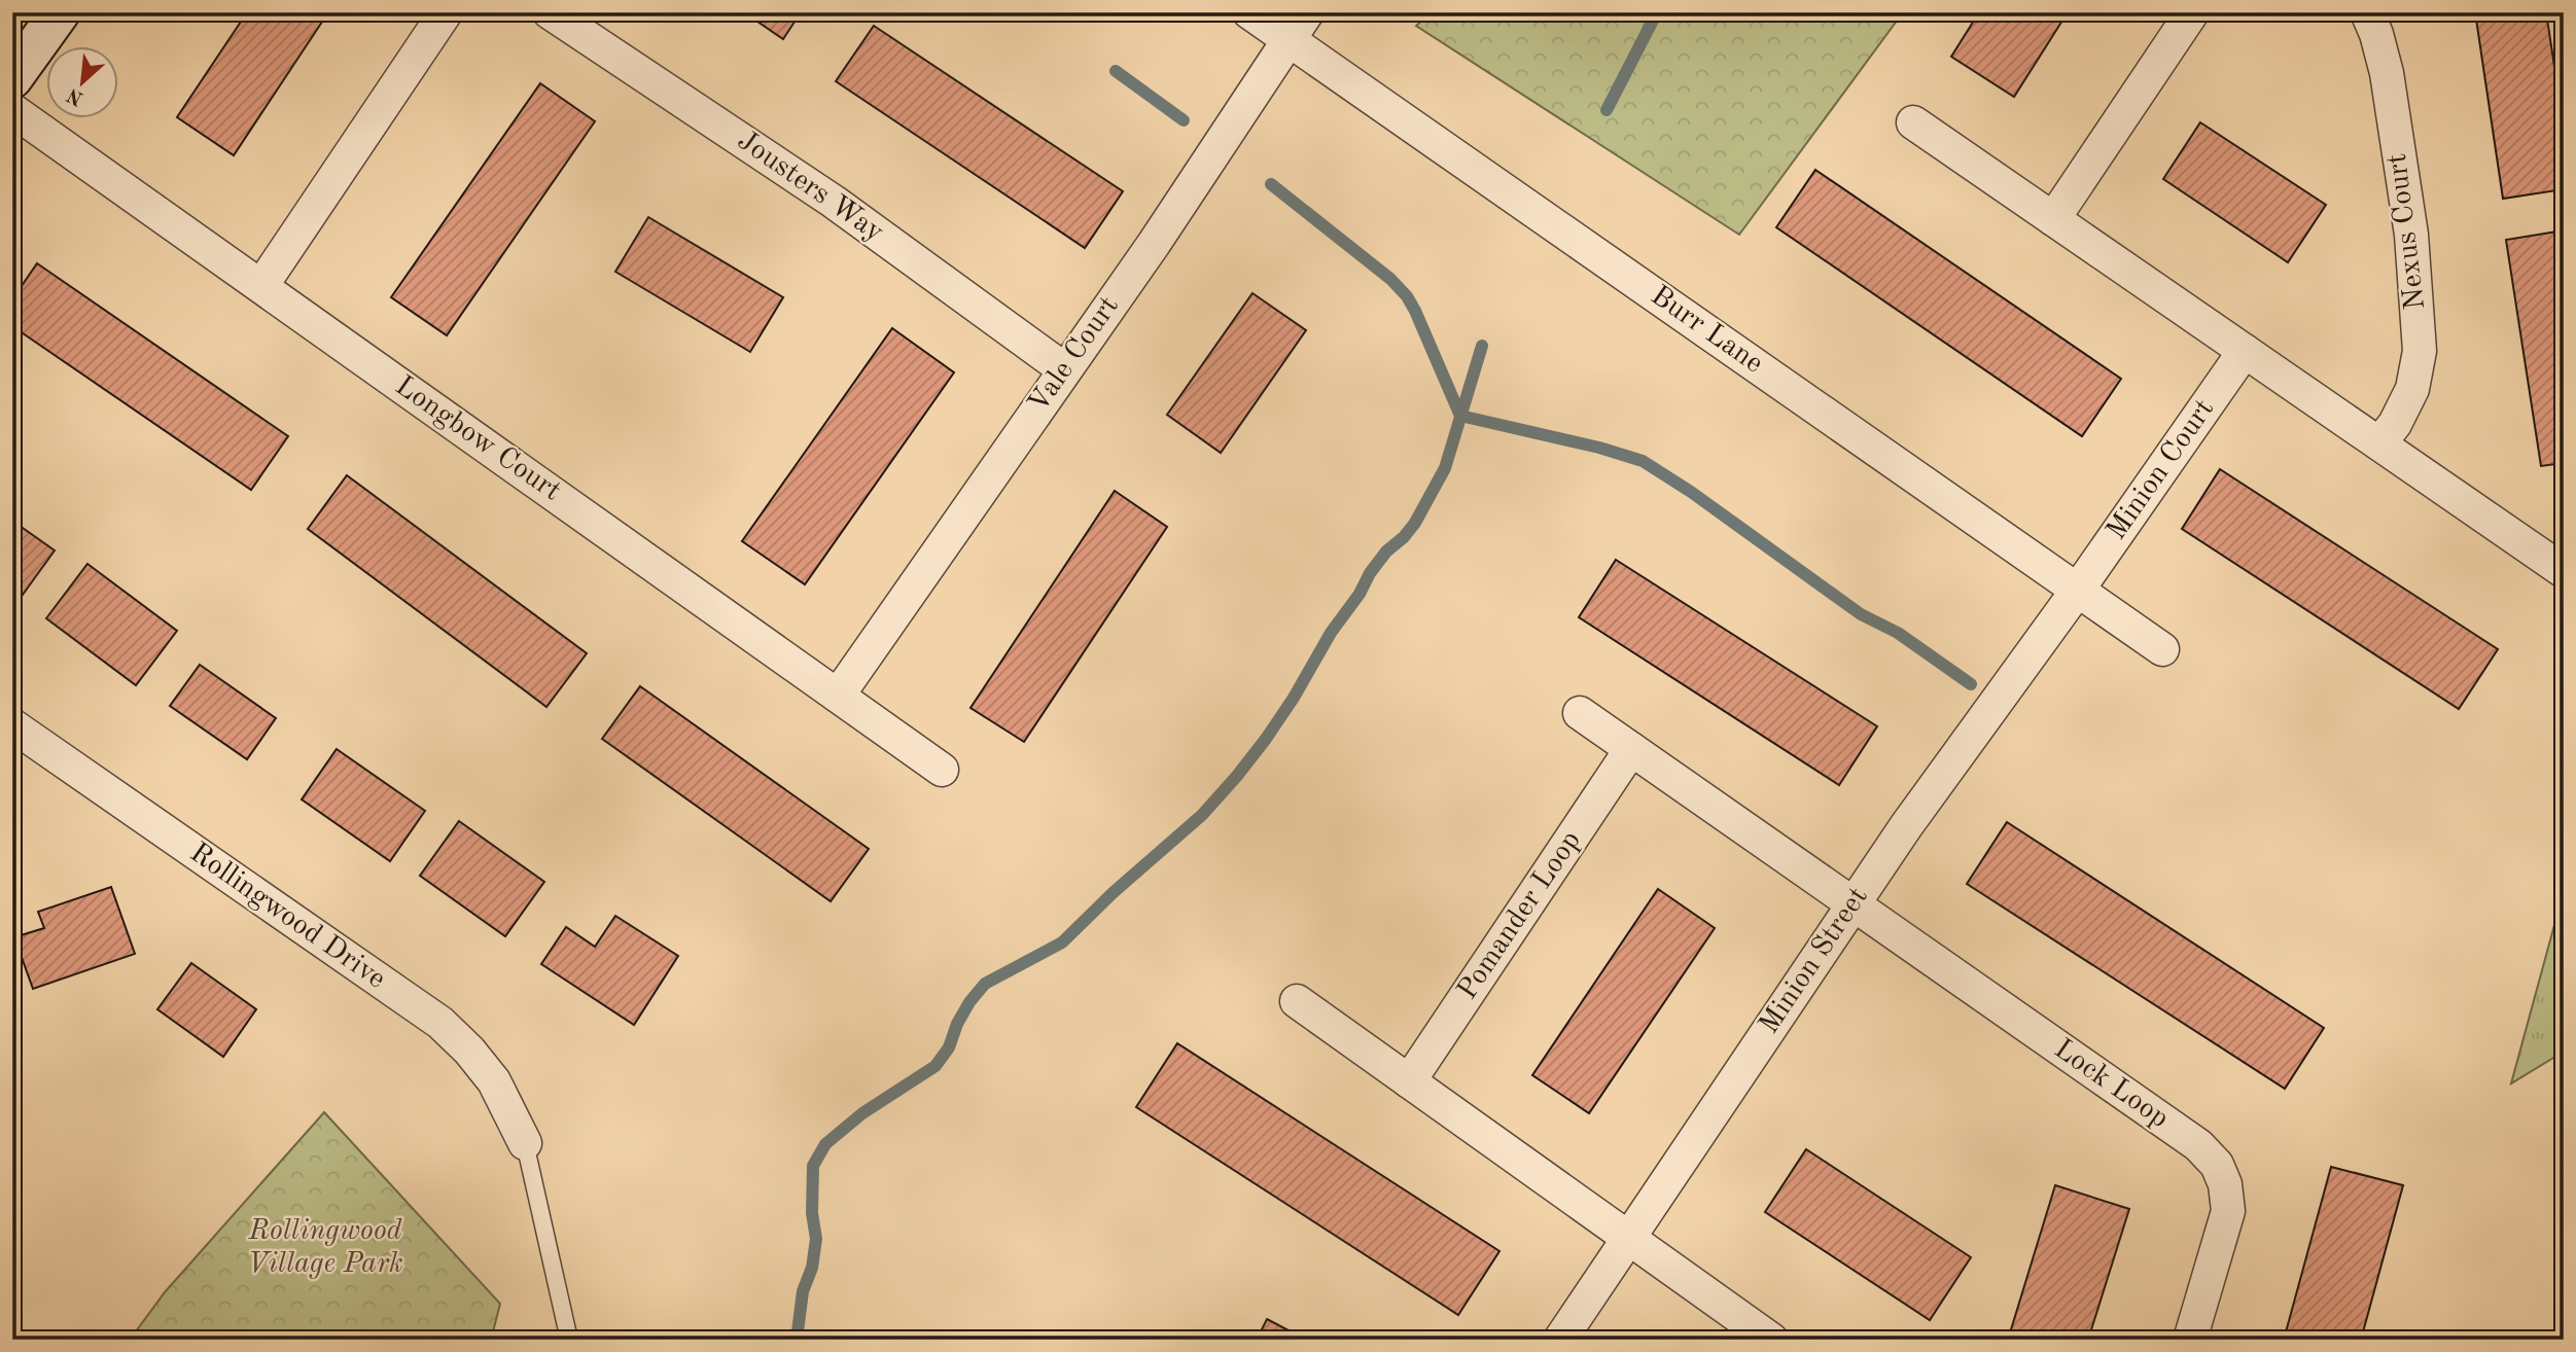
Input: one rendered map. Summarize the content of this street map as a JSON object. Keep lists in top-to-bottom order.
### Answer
{
  "streets": {
    "street": [
      "Jousters Way",
      "Nexus Court",
      "Burr Lane",
      "Vale Court",
      "Longbow Court",
      "Minion Court",
      "Pomander Loop",
      "Rollingwood Drive",
      "Minion Street",
      "Lock Loop"
    ]
  },
  "crossings": [
    ["Jousters Way", "Vale Court"],
    ["Burr Lane", "Vale Court"],
    ["Burr Lane", "Minion Court"],
    ["Burr Lane", "Minion Street"],
    ["Vale Court", "Longbow Court"],
    ["Minion Court", "Minion Street"],
    ["Minion Street", "Lock Loop"]
  ],
  "parks": ["Rollingwood Village Park"],
  "north": "bottom left"
}
